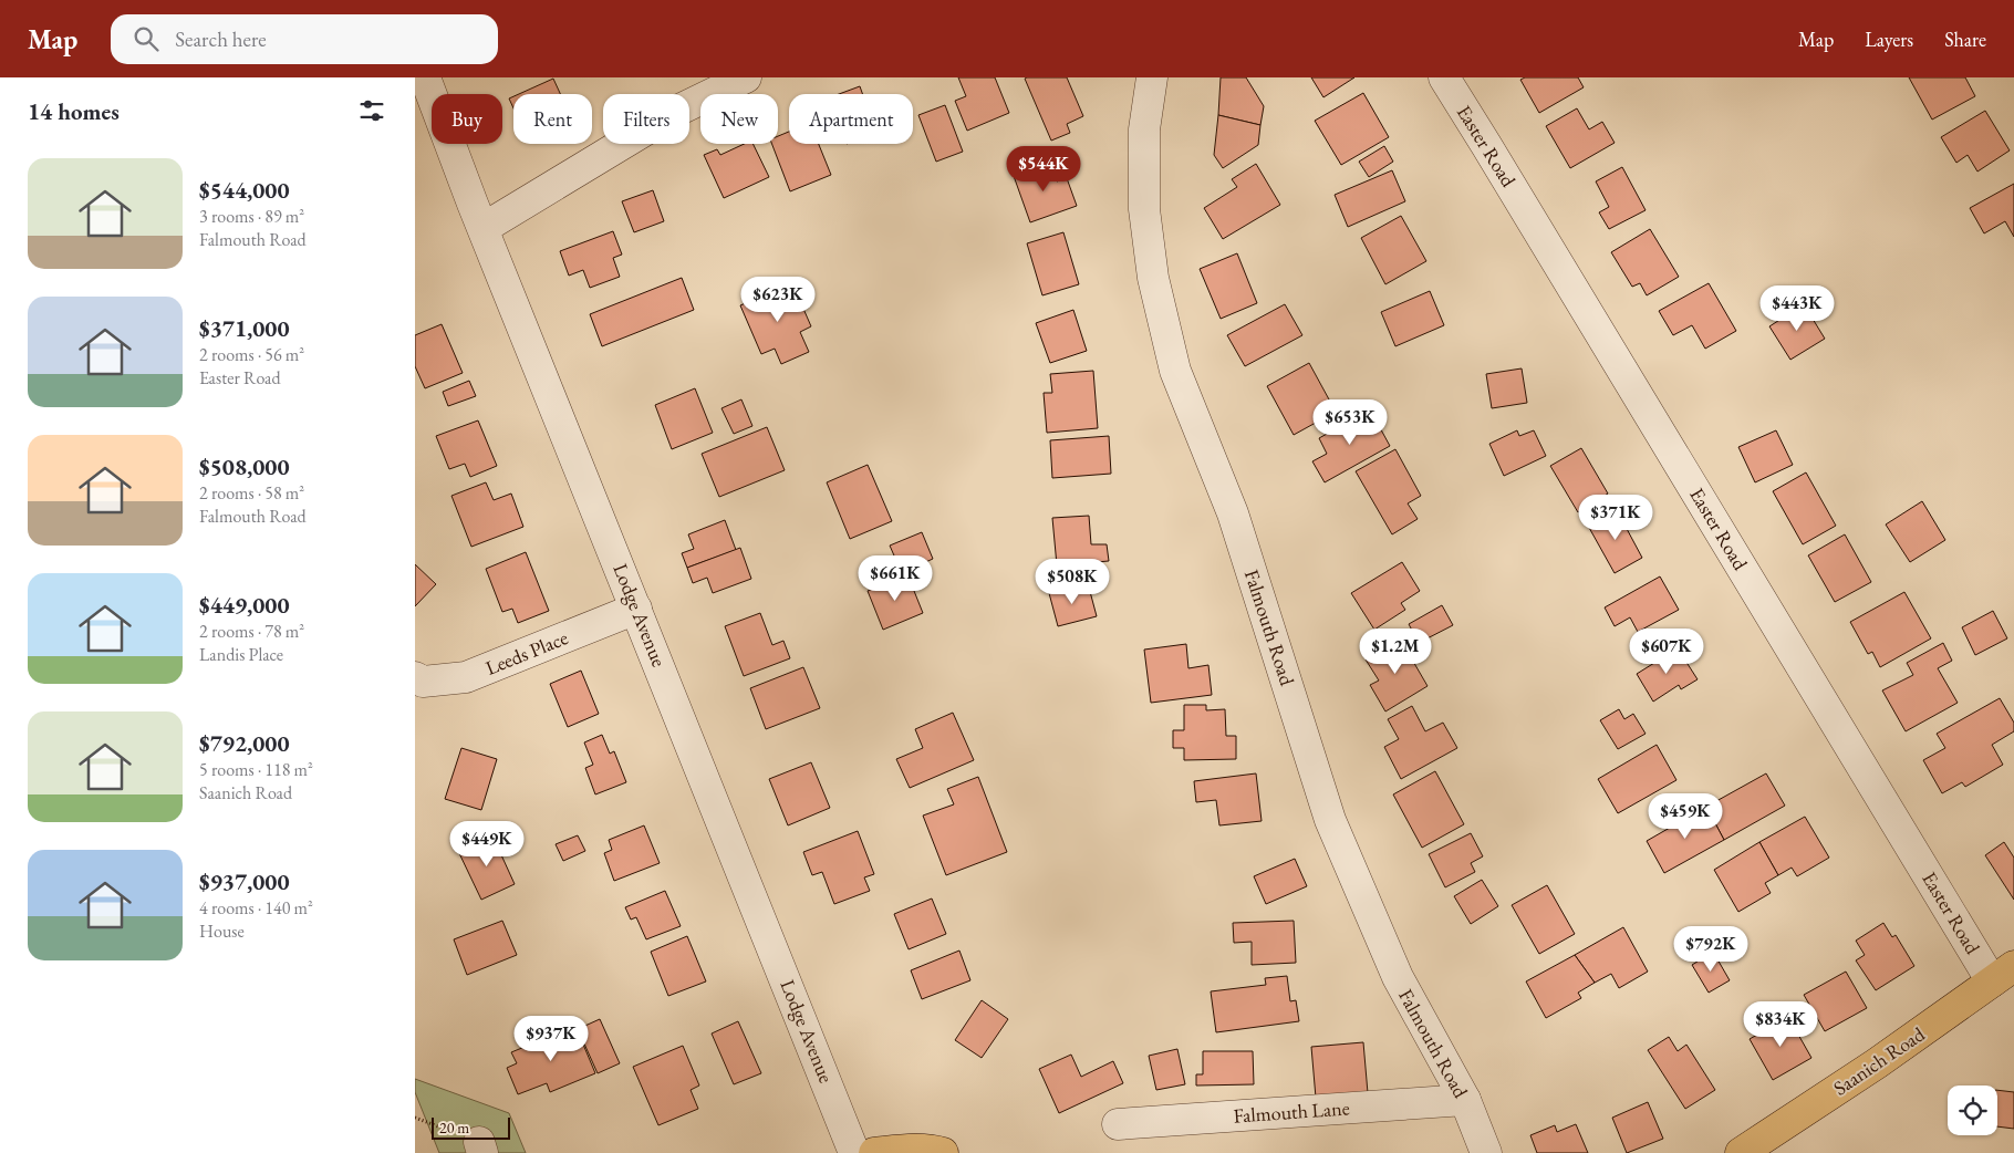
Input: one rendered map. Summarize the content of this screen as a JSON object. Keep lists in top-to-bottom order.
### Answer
{
  "streets": {
    "main road": ["Saanich Road"],
    "street": [
      "Easter Road",
      "Lodge Avenue",
      "Falmouth Road",
      "Leeds Place",
      "Falmouth Lane"
    ]
  },
  "crossings": [
    ["Easter Road", "Saanich Road"],
    ["Lodge Avenue", "Leeds Place"],
    ["Falmouth Road", "Falmouth Lane"]
  ],
  "scale_bar": "20 m",
  "page": {
    "header": "Map",
    "search": "Search here",
    "nav": ["Map", "Layers", "Share"],
    "heading": "14 homes",
    "chip": [
      "Buy",
      "Rent",
      "Filters",
      "New",
      "Apartment"
    ],
    "list": [
      {
        "name": "$544,000",
        "note": "3 rooms · 89 m² · Falmouth Road"
      },
      {
        "name": "$371,000",
        "note": "2 rooms · 56 m² · Easter Road"
      },
      {
        "name": "$508,000",
        "note": "2 rooms · 58 m² · Falmouth Road"
      },
      {
        "name": "$449,000",
        "note": "2 rooms · 78 m² · Landis Place"
      },
      {
        "name": "$792,000",
        "note": "5 rooms · 118 m² · Saanich Road"
      },
      {
        "name": "$937,000",
        "note": "4 rooms · 140 m² · House"
      }
    ],
    "price": [
      "$544K",
      "$623K",
      "$443K",
      "$653K",
      "$371K",
      "$661K",
      "$508K",
      "$1.2M",
      "$607K",
      "$459K",
      "$449K",
      "$792K",
      "$834K",
      "$937K"
    ],
    "scale": "20 m"
  }
}
